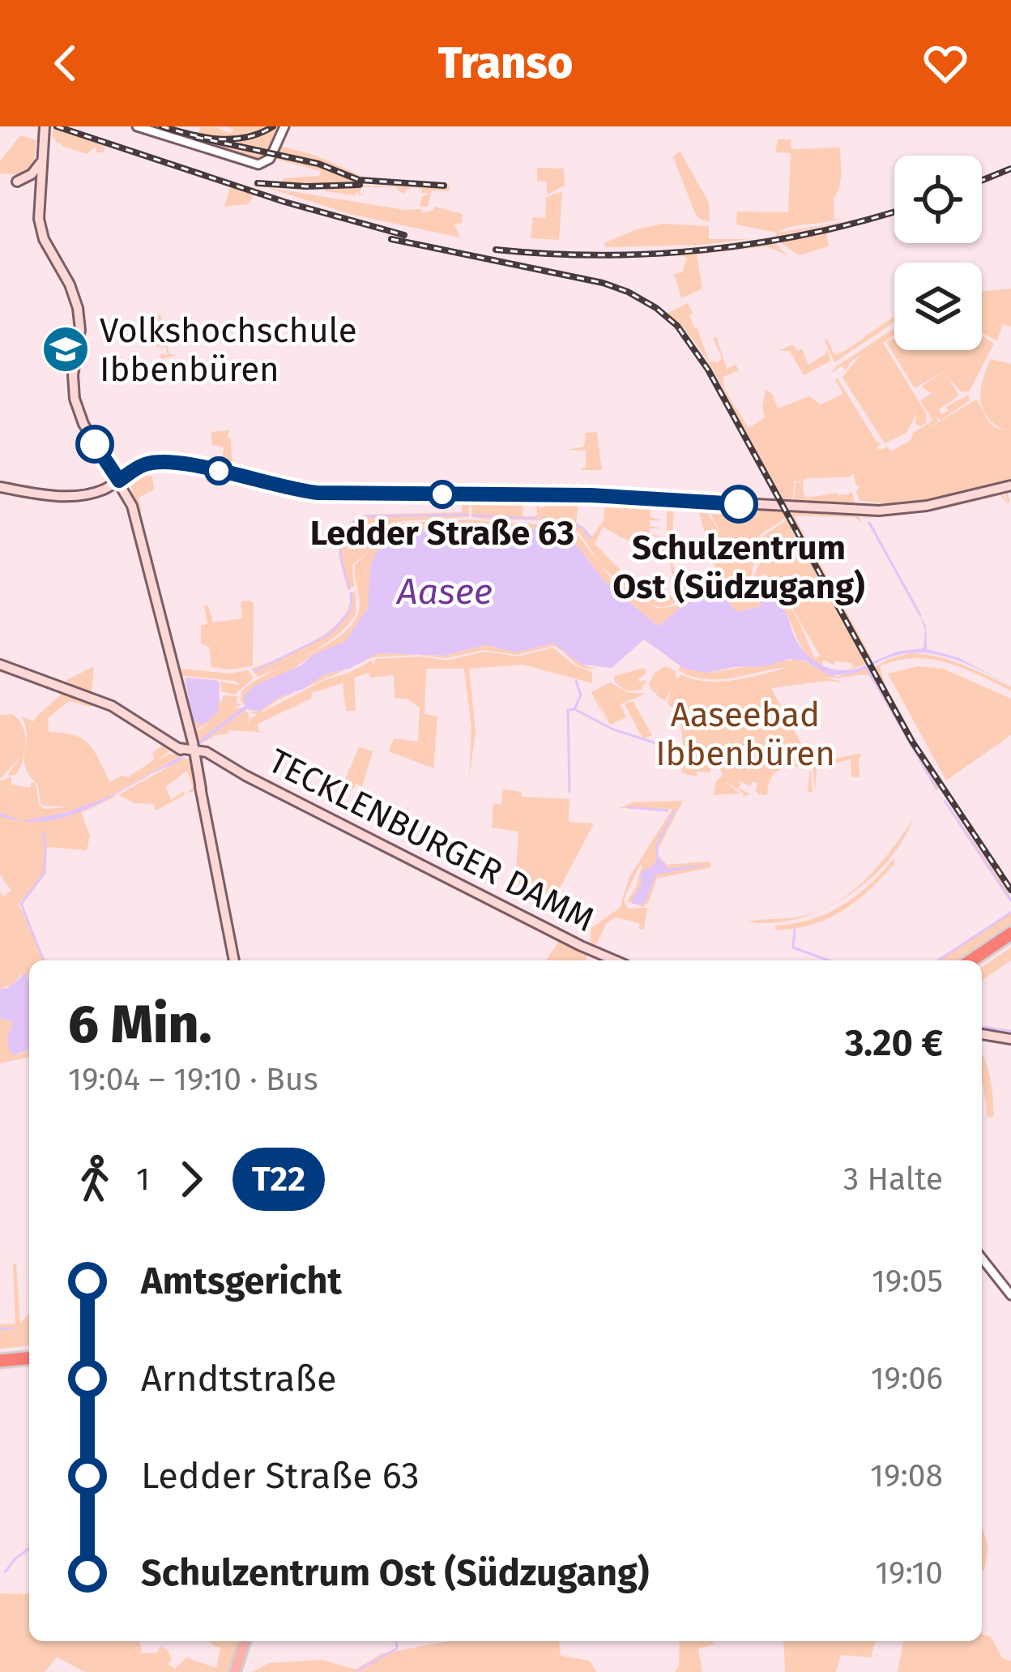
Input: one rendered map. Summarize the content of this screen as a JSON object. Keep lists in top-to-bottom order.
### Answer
{
  "streets": {
    "main road": ["TECKLENBURGER DAMM"]
  },
  "water": ["Aasee"],
  "parks": ["Aaseebad Ibbenbüren"],
  "places": {
    "school or university": ["Volkshochschule Ibbenbüren"],
    "other": ["Ledder Straße 63", "Schulzentrum Ost (Südzugang)"]
  },
  "lines": ["bus line T22"],
  "page": {
    "header": "Transo",
    "heading": ["6 Min.", "19:04 – 19:10 · Bus", "3.20 €"],
    "legs": ["1", "T22", "3 Halte"],
    "list": [
      {
        "name": "Amtsgericht",
        "value": "19:05"
      },
      {
        "name": "Arndtstraße",
        "value": "19:06"
      },
      {
        "name": "Ledder Straße 63",
        "value": "19:08"
      },
      {
        "name": "Schulzentrum Ost (Südzugang)",
        "value": "19:10"
      }
    ]
  }
}
